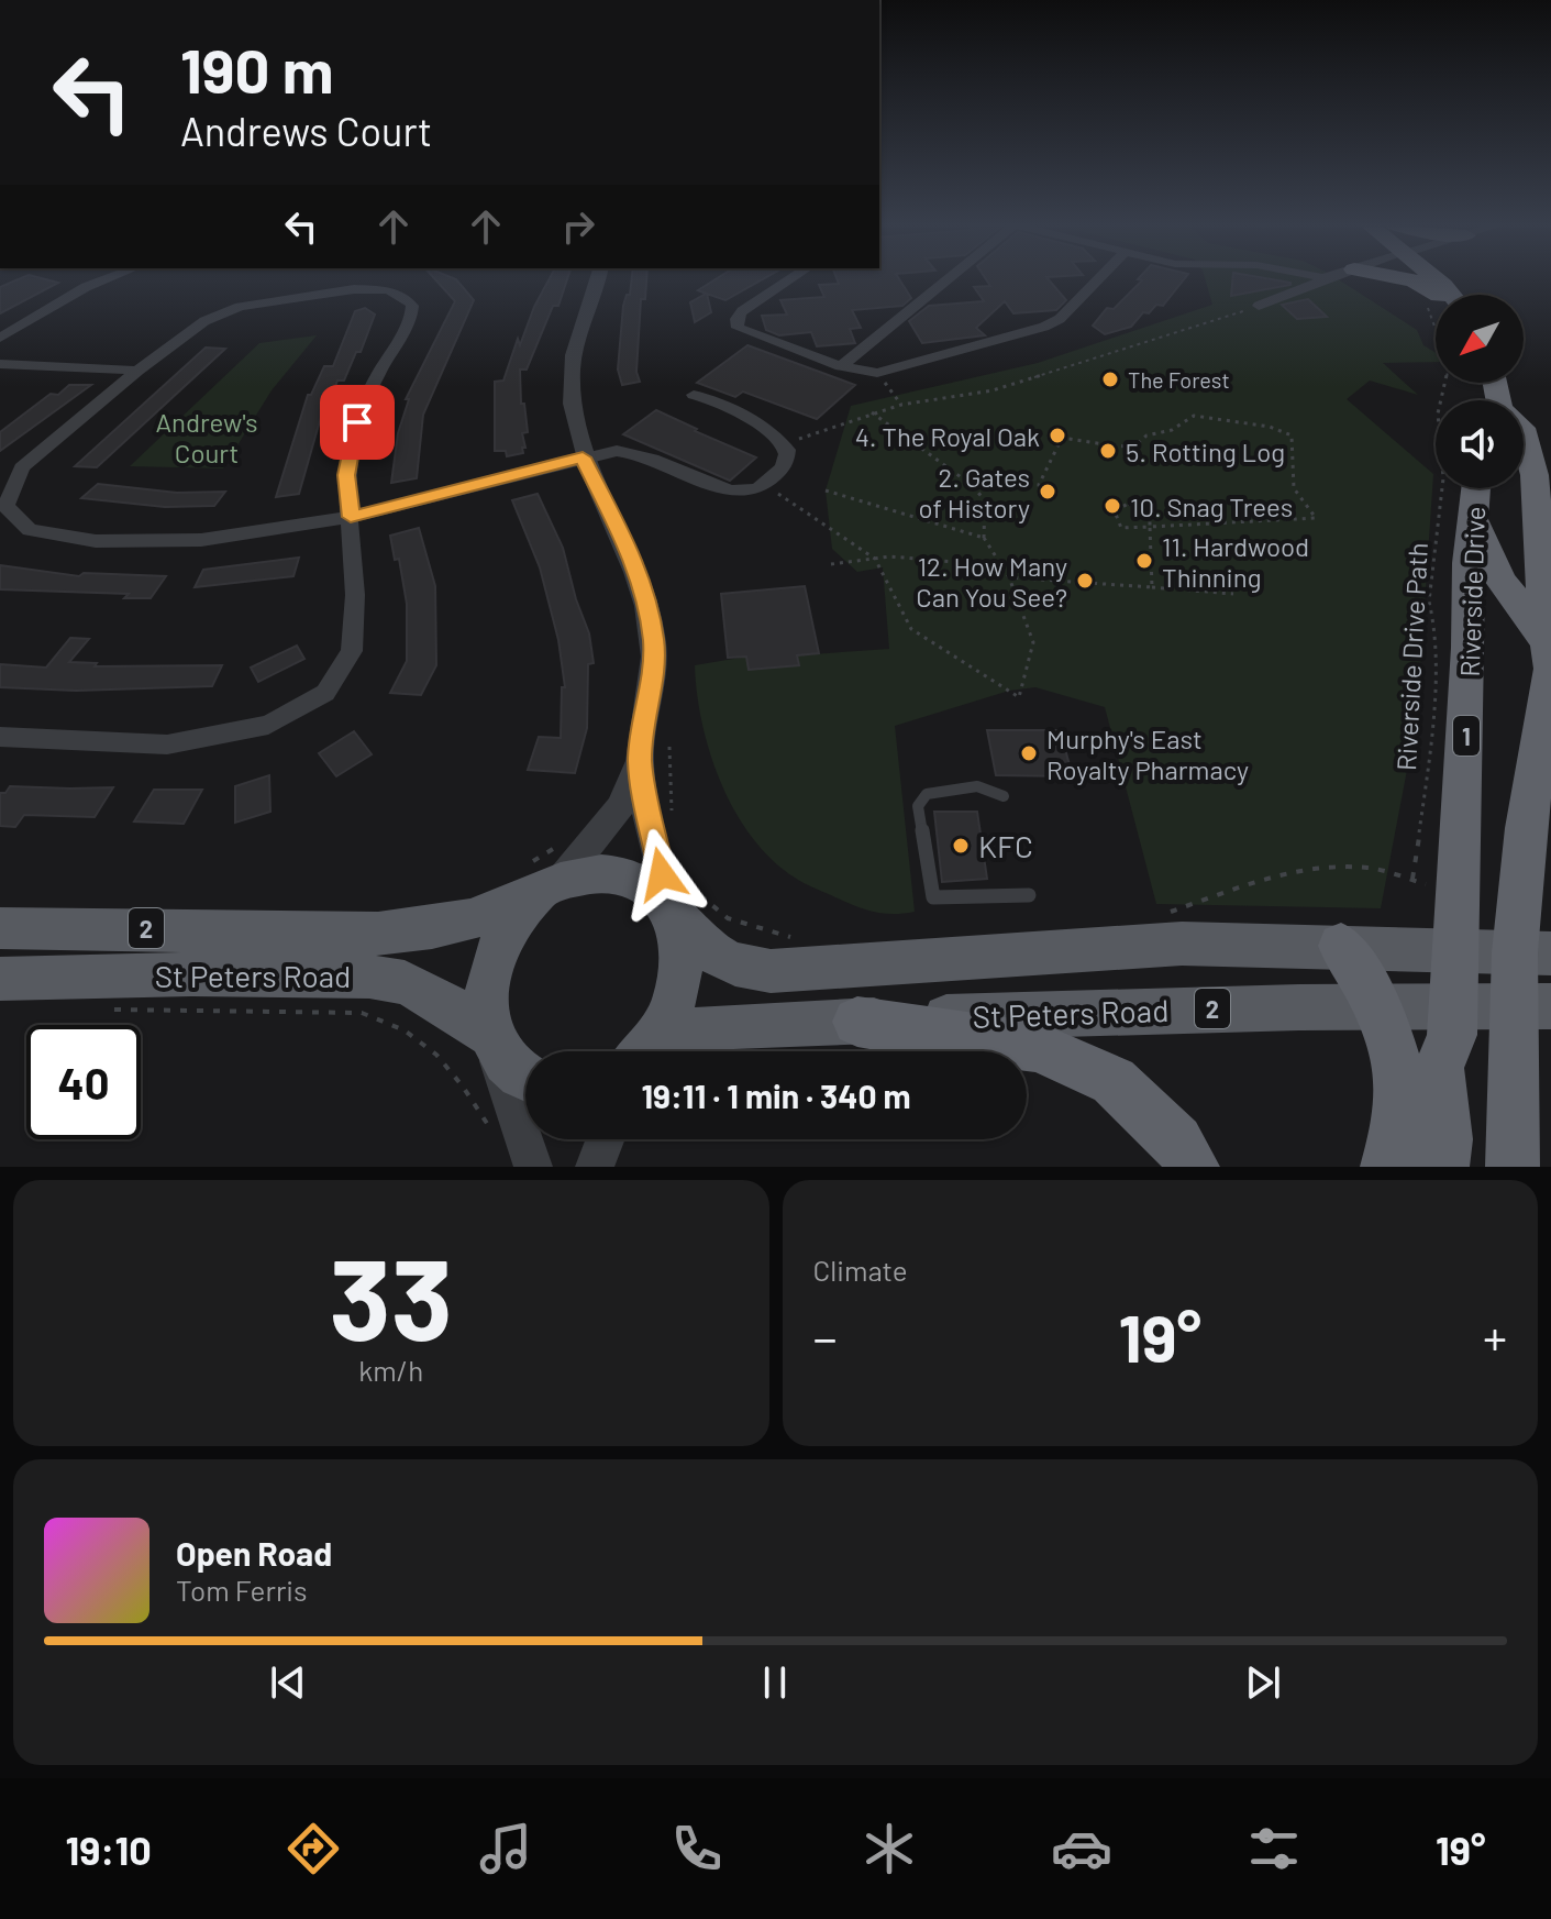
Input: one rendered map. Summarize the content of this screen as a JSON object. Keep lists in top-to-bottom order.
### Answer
{
  "streets": {
    "highway": ["Riverside Drive", "1"],
    "main road": ["2", "St Peters Road"],
    "path": ["Riverside Drive Path"]
  },
  "crossings": [
    ["Riverside Drive", "1"],
    ["Riverside Drive", "St Peters Road"],
    ["1", "St Peters Road"]
  ],
  "parks": ["Andrew's Court"],
  "places": [
    "The Forest",
    "4. The Royal Oak",
    "5. Rotting Log",
    "2. Gates of History",
    "10. Snag Trees",
    "11. Hardwood Thinning",
    "12. How Many Can You See?",
    "Murphy's East Royalty Pharmacy",
    "KFC"
  ],
  "north": "bottom left",
  "page": {
    "turn": ["190 m", "Andrews Court"],
    "limit": "40",
    "trip": "19:11 · 1 min · 340 m",
    "tile": [
      ["33", "km/h"],
      "Climate"
    ],
    "heat": ["−", "19°", "+"],
    "song": ["Open Road", "Tom Ferris"],
    "tabs": ["19:10", "19°"]
  }
}
